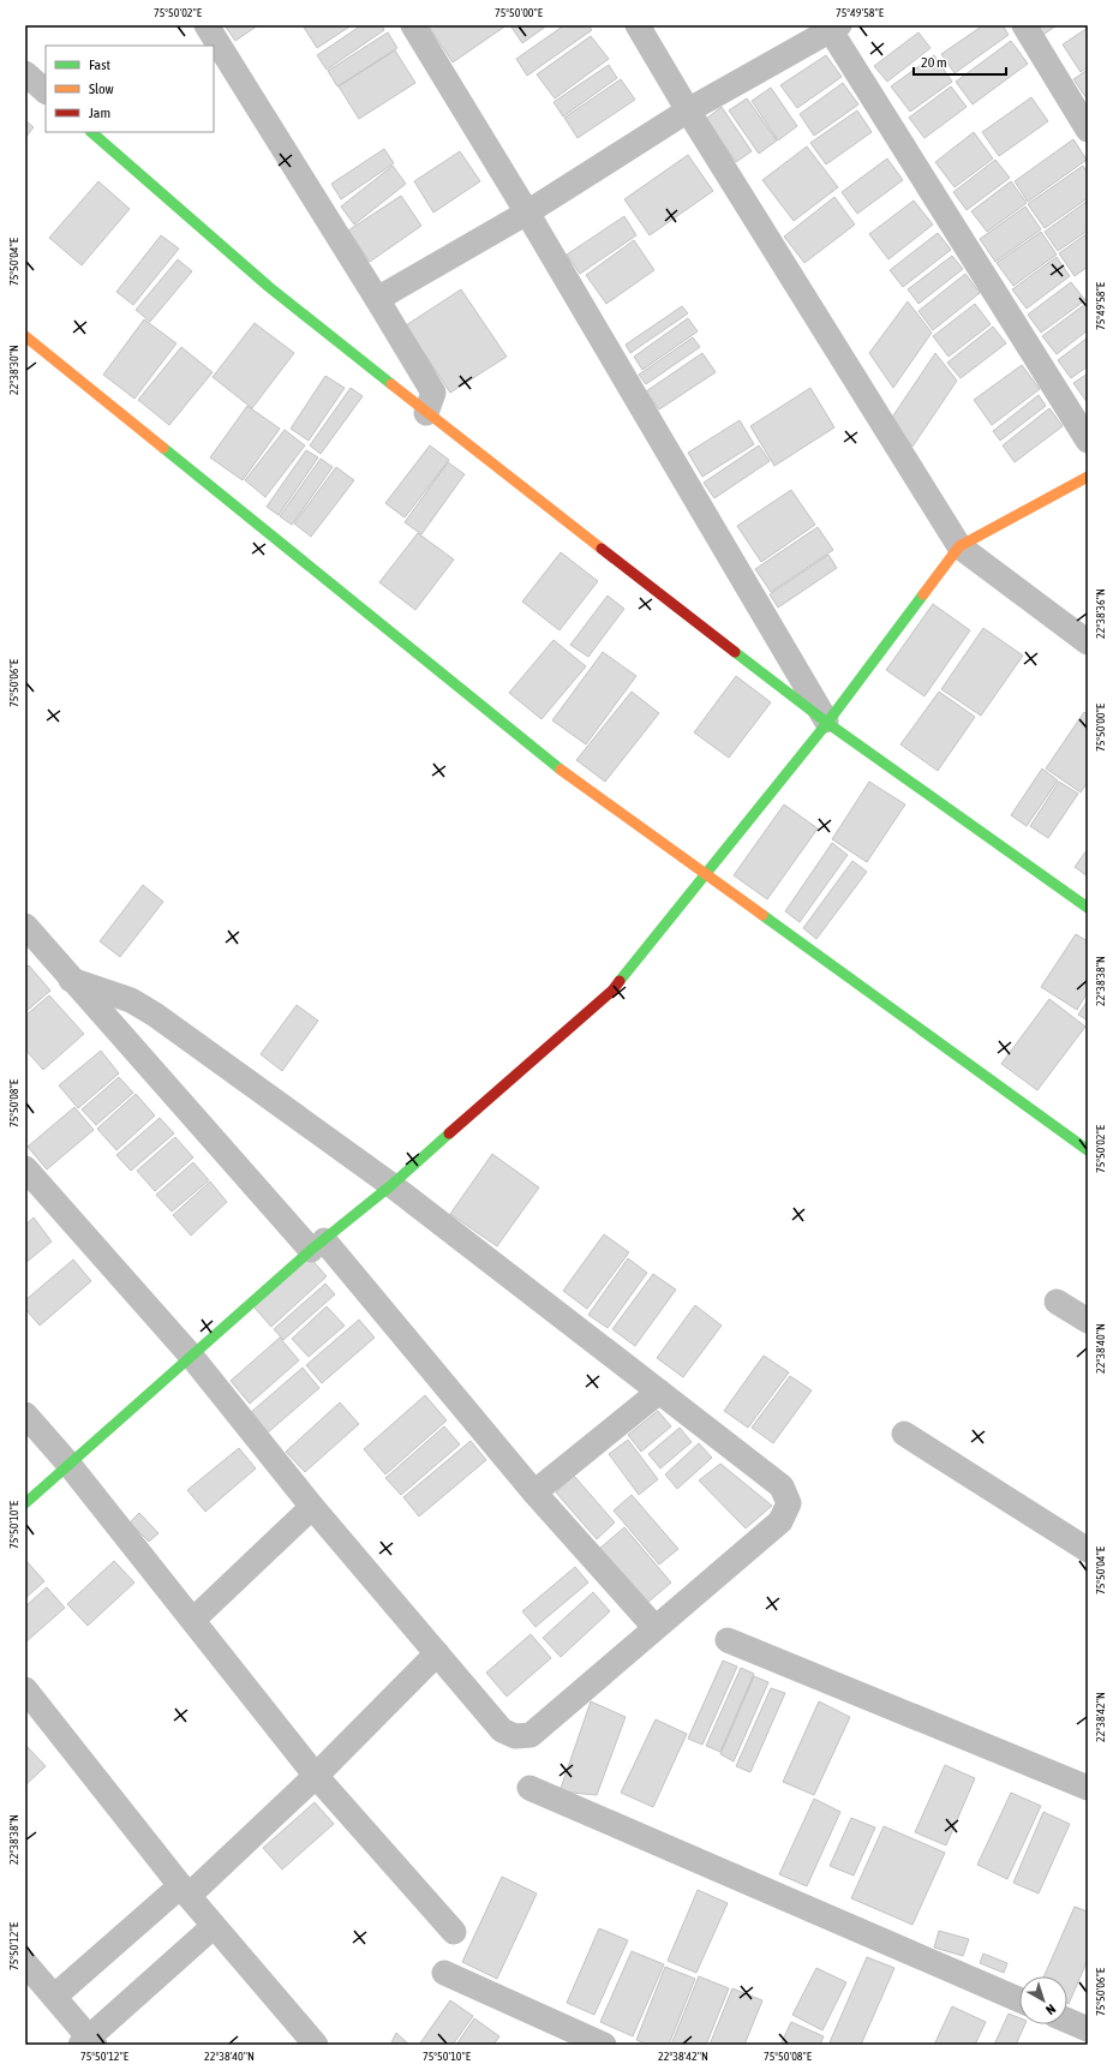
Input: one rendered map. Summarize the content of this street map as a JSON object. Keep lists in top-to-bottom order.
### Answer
{
  "legend": ["Fast", "Slow", "Jam"],
  "scale_bar": "20 m",
  "north": "bottom right",
  "coordinates": [
    "75°50'02\"E",
    "75°50'00\"E",
    "75°49'58\"E",
    "75°50'04\"E",
    "22°38'30\"N",
    "22°38'36\"N",
    "75°50'06\"E",
    "22°38'38\"N",
    "75°50'08\"E",
    "22°38'40\"N",
    "75°50'10\"E",
    "22°38'42\"N",
    "75°50'12\"E"
  ]
}
